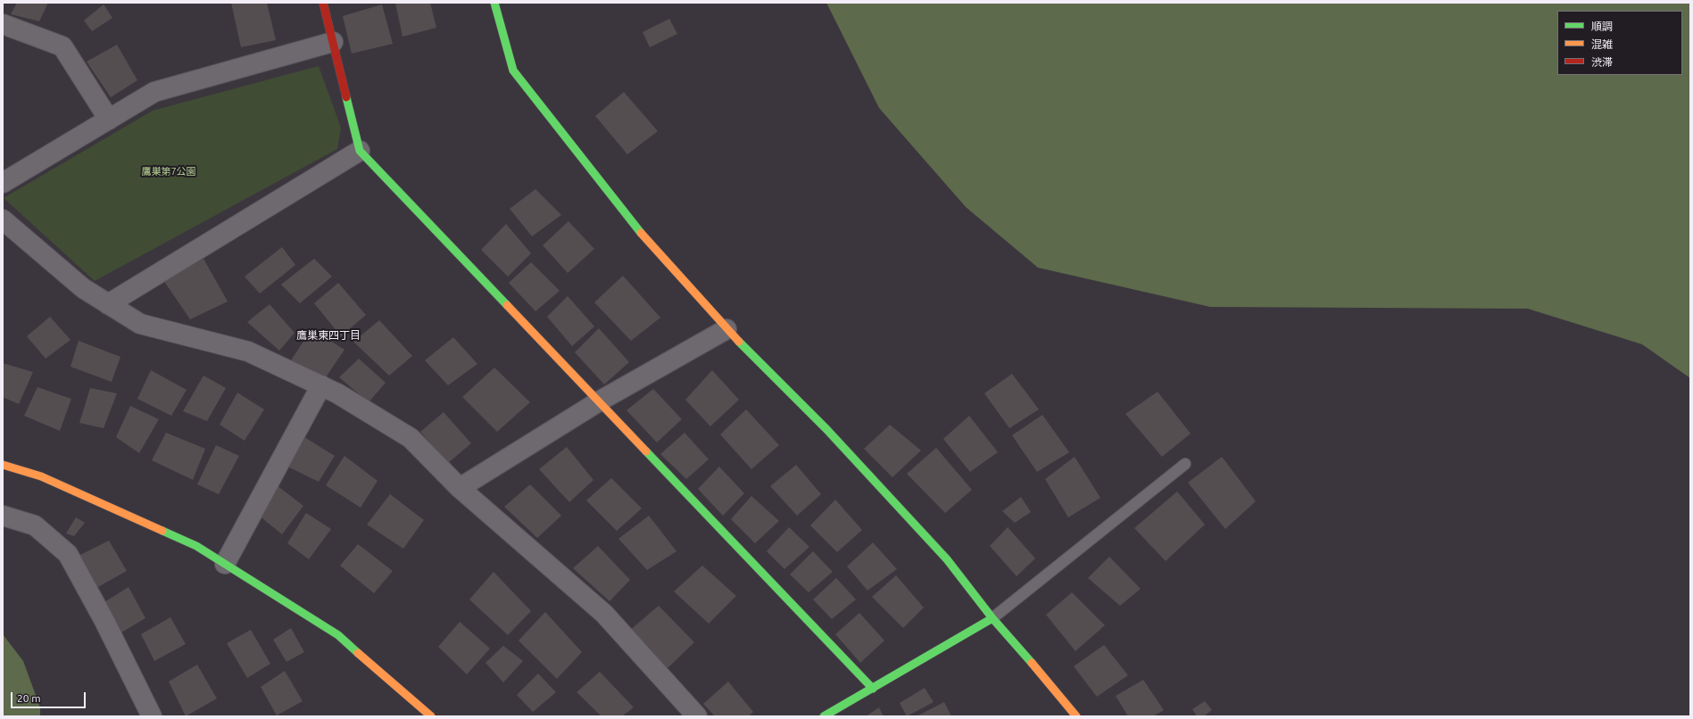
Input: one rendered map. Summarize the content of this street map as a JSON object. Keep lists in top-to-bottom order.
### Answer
{
  "districts": ["鷹巣東四丁目"],
  "parks": ["鷹巣第7公園"],
  "legend": ["順調", "混雑", "渋滞"],
  "scale_bar": "20 m"
}
